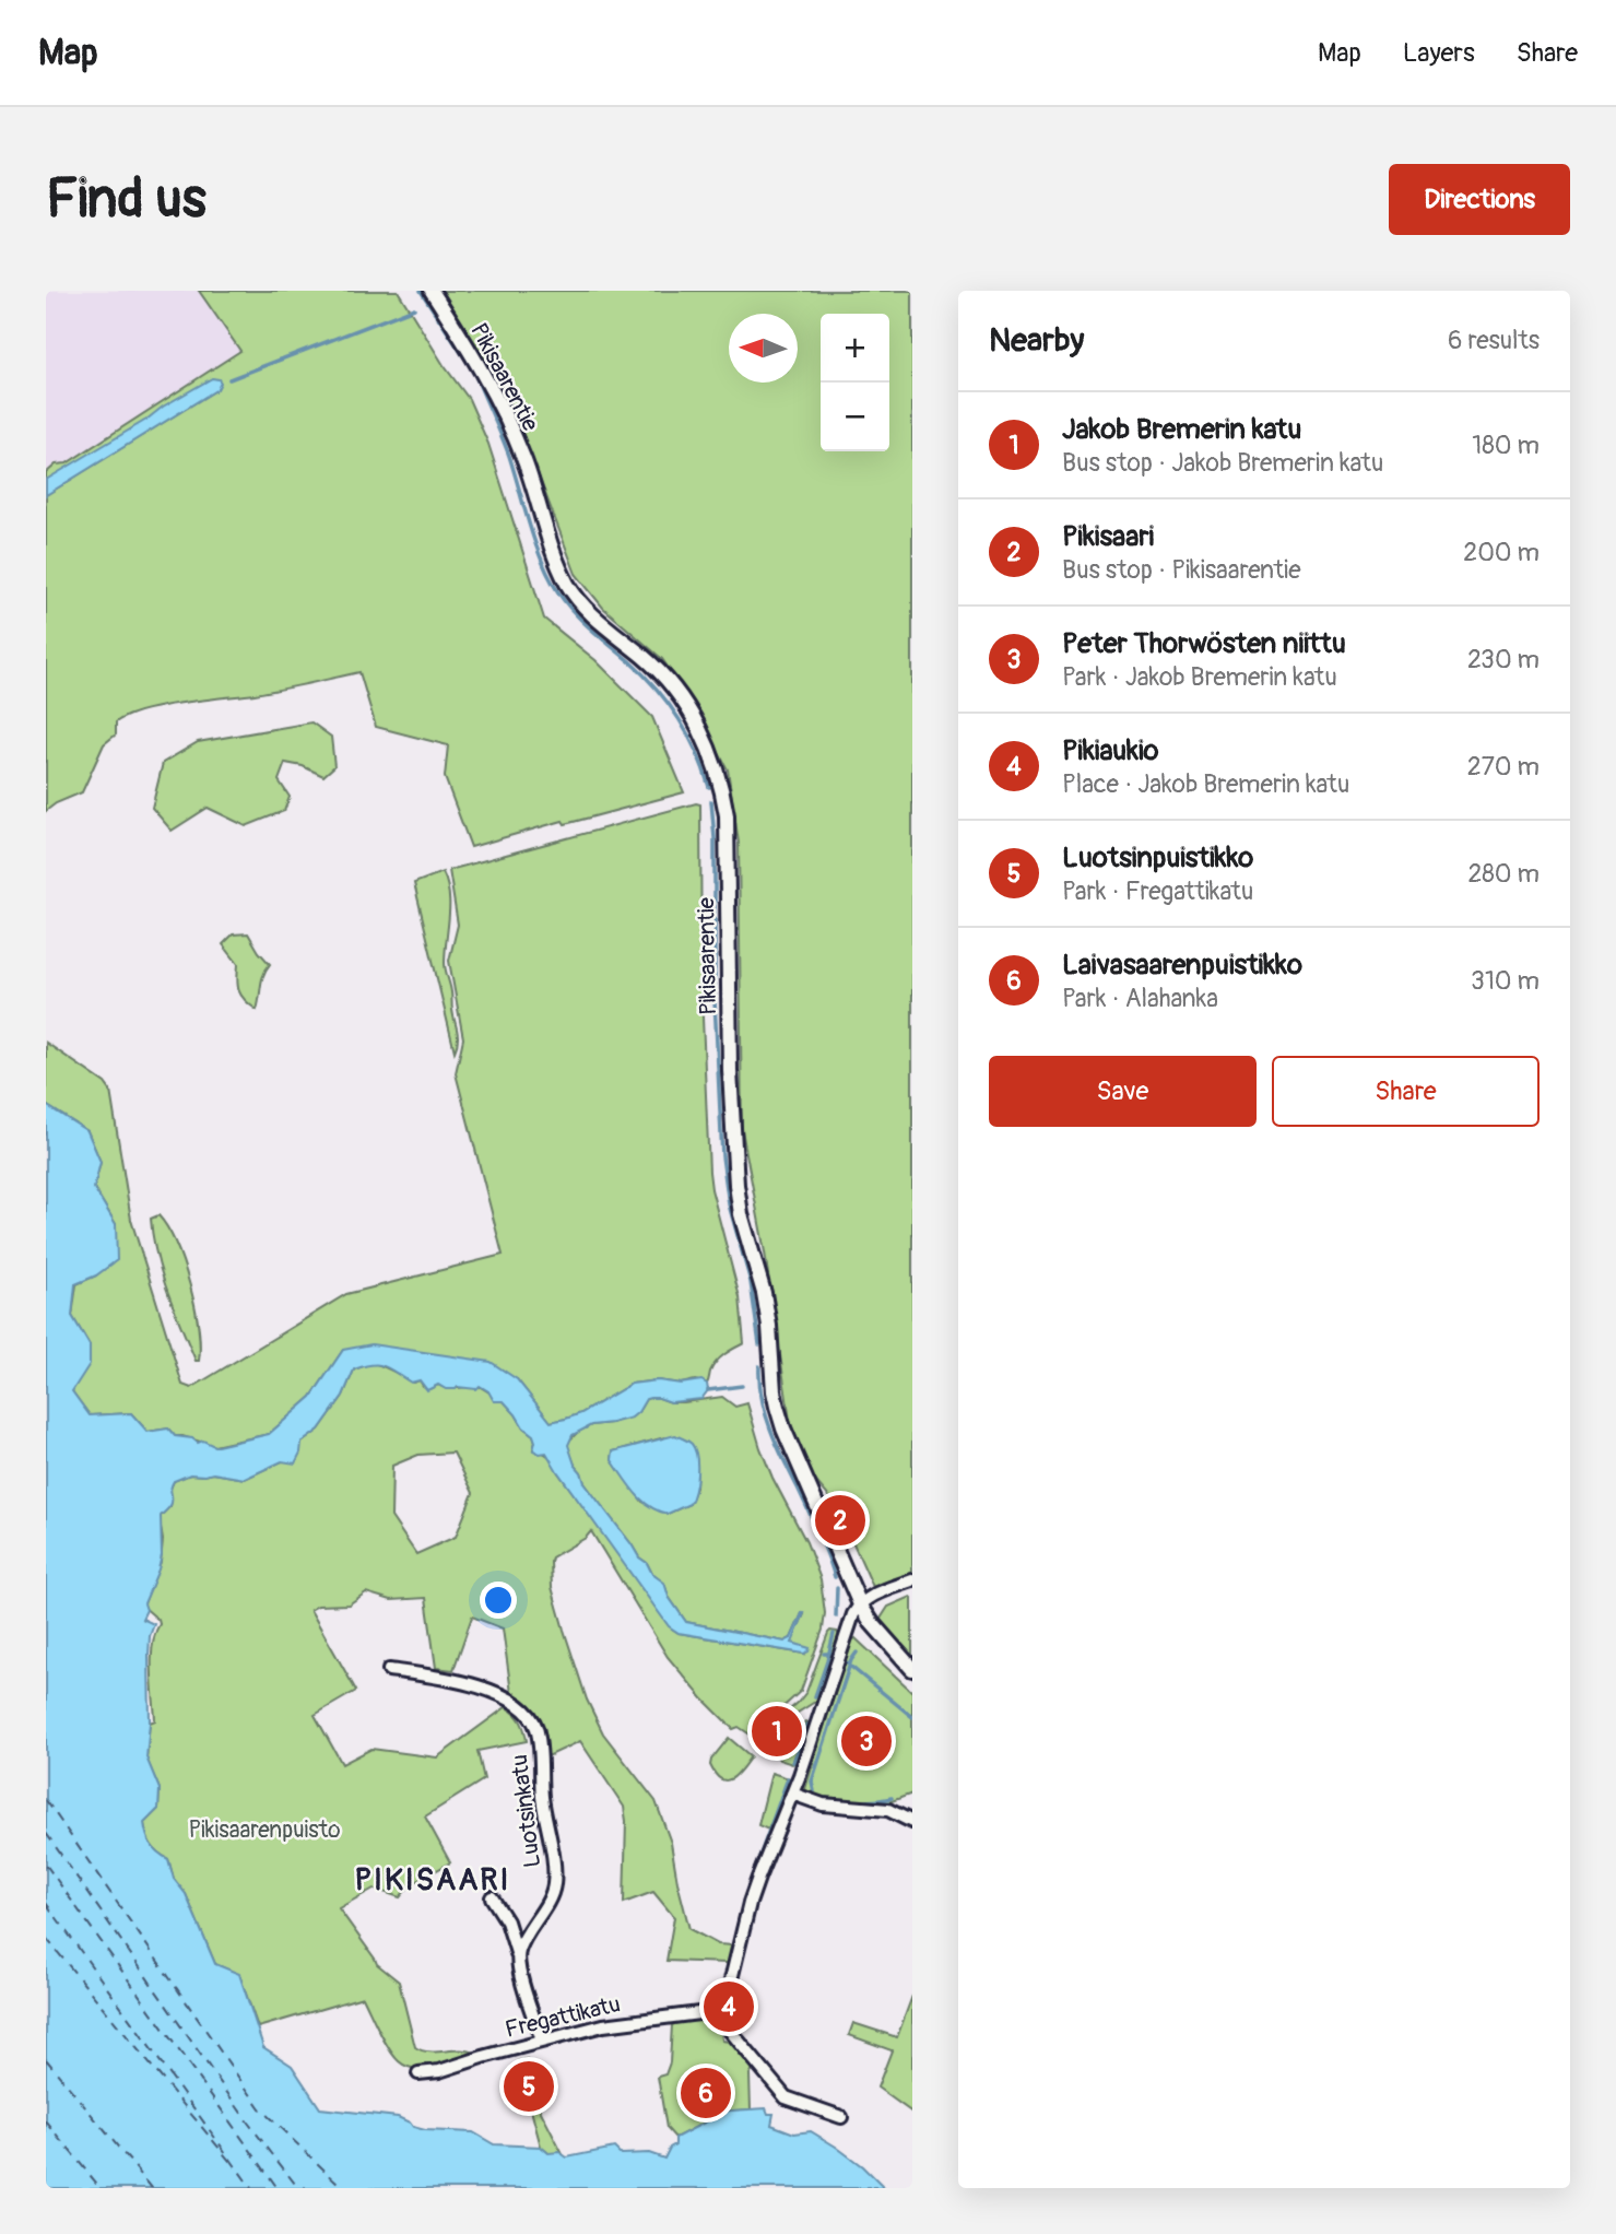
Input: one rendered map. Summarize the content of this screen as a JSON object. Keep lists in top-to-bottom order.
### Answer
{
  "streets": {
    "street": ["Pikisaarentie", "Luotsinkatu", "Fregattikatu"]
  },
  "districts": ["PIKISAARI"],
  "parks": ["Pikisaarenpuisto"],
  "north": "left",
  "page": {
    "header": "Map",
    "nav": ["Map", "Layers", "Share"],
    "buttons": [
      "Directions",
      ["Save", "Share"]
    ],
    "title": "Find us",
    "heading": ["Nearby", "6 results"],
    "map_buttons": ["+", "−"],
    "list": [
      {
        "mark": "1",
        "name": "Jakob Bremerin katu",
        "note": "Bus stop · Jakob Bremerin katu",
        "value": "180 m"
      },
      {
        "mark": "2",
        "name": "Pikisaari",
        "note": "Bus stop · Pikisaarentie",
        "value": "200 m"
      },
      {
        "mark": "3",
        "name": "Peter Thorwösten niittu",
        "note": "Park · Jakob Bremerin katu",
        "value": "230 m"
      },
      {
        "mark": "4",
        "name": "Pikiaukio",
        "note": "Place · Jakob Bremerin katu",
        "value": "270 m"
      },
      {
        "mark": "5",
        "name": "Luotsinpuistikko",
        "note": "Park · Fregattikatu",
        "value": "280 m"
      },
      {
        "mark": "6",
        "name": "Laivasaarenpuistikko",
        "note": "Park · Alahanka",
        "value": "310 m"
      }
    ],
    "pins": [
      "2",
      "1",
      "3",
      "4",
      "5",
      "6"
    ]
  }
}
